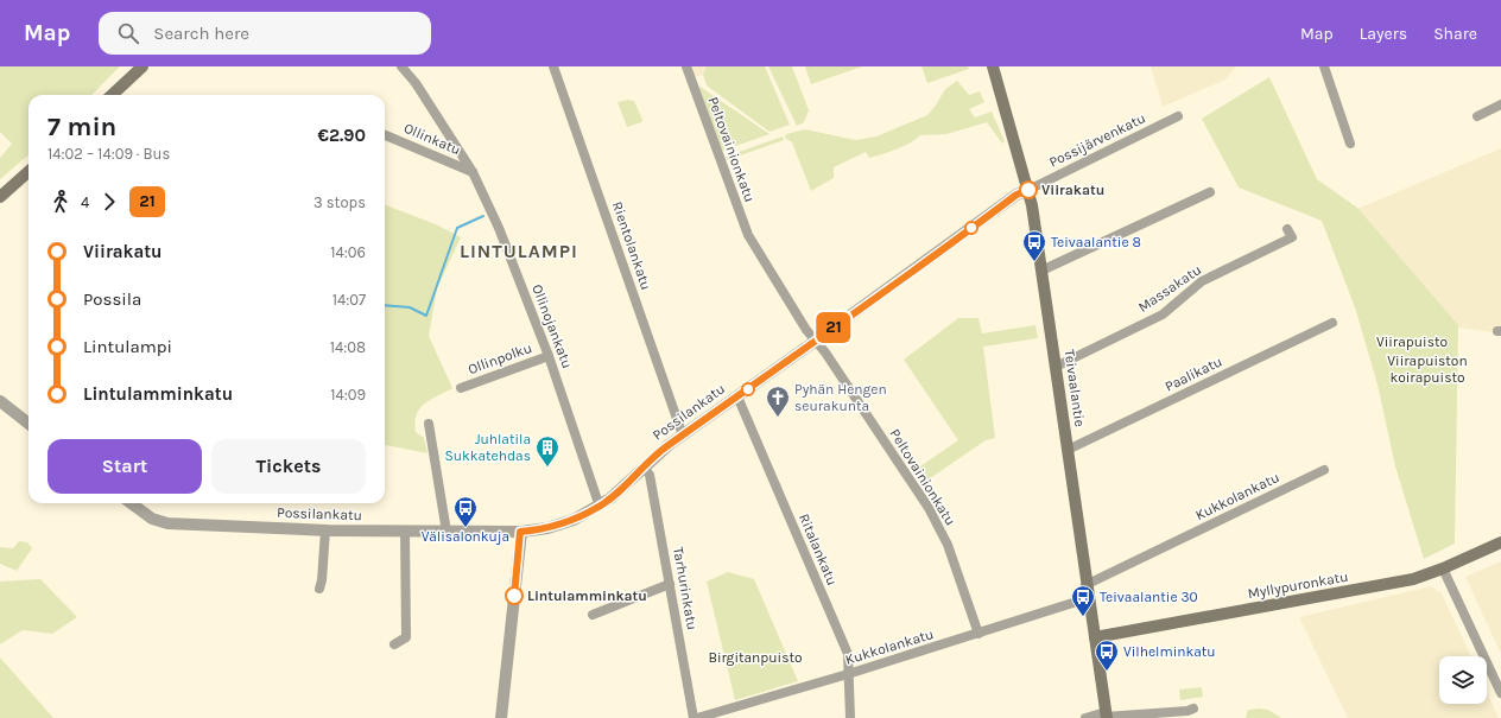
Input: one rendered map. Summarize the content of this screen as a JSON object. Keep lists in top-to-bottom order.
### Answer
{
  "streets": {
    "main road": ["Teivaalantie", "Myllypuronkatu"],
    "street": [
      "Ollinkatu",
      "Possijärvenkatu",
      "Peltovainionkatu",
      "Rientolankatu",
      "Massakatu",
      "Ollinojankatu",
      "Ollinpolku",
      "Paalikatu",
      "Possilankatu",
      "Kukkolankatu",
      "Ritalankatu",
      "Tarhurinkatu"
    ]
  },
  "crossings": [
    ["Ollinkatu", "Ollinojankatu"],
    ["Possijärvenkatu", "Teivaalantie"],
    ["Possijärvenkatu", "Possilankatu"],
    ["Peltovainionkatu", "Possilankatu"],
    ["Peltovainionkatu", "Kukkolankatu"],
    ["Rientolankatu", "Possilankatu"],
    ["Massakatu", "Teivaalantie"],
    ["Ollinojankatu", "Ollinpolku"],
    ["Ollinojankatu", "Possilankatu"],
    ["Paalikatu", "Teivaalantie"],
    ["Teivaalantie", "Possilankatu"],
    ["Teivaalantie", "Kukkolankatu"],
    ["Teivaalantie", "Myllypuronkatu"],
    ["Possilankatu", "Ritalankatu"],
    ["Possilankatu", "Tarhurinkatu"],
    ["Kukkolankatu", "Ritalankatu"],
    ["Kukkolankatu", "Tarhurinkatu"]
  ],
  "districts": ["LINTULAMPI"],
  "parks": ["Viirapuisto", "Viirapuiston koirapuisto", "Birgitanpuisto"],
  "places": {
    "other": ["Viirakatu", "Lintulamminkatu"],
    "bus stop": [
      "Teivaalantie 8",
      "Välisalonkuja",
      "Teivaalantie 30",
      "Vilhelminkatu"
    ],
    "church": ["Pyhän Hengen seurakunta"],
    "building": ["Juhlatila Sukkatehdas"]
  },
  "lines": ["bus line 21"],
  "page": {
    "header": "Map",
    "search": "Search here",
    "nav": ["Map", "Layers", "Share"],
    "on_map": "21",
    "heading": ["7 min", "14:02 – 14:09 · Bus", "€2.90"],
    "legs": ["4", "21", "3 stops"],
    "list": [
      {
        "name": "Viirakatu",
        "value": "14:06"
      },
      {
        "name": "Possila",
        "value": "14:07"
      },
      {
        "name": "Lintulampi",
        "value": "14:08"
      },
      {
        "name": "Lintulamminkatu",
        "value": "14:09"
      }
    ],
    "buttons": ["Start", "Tickets"]
  }
}
